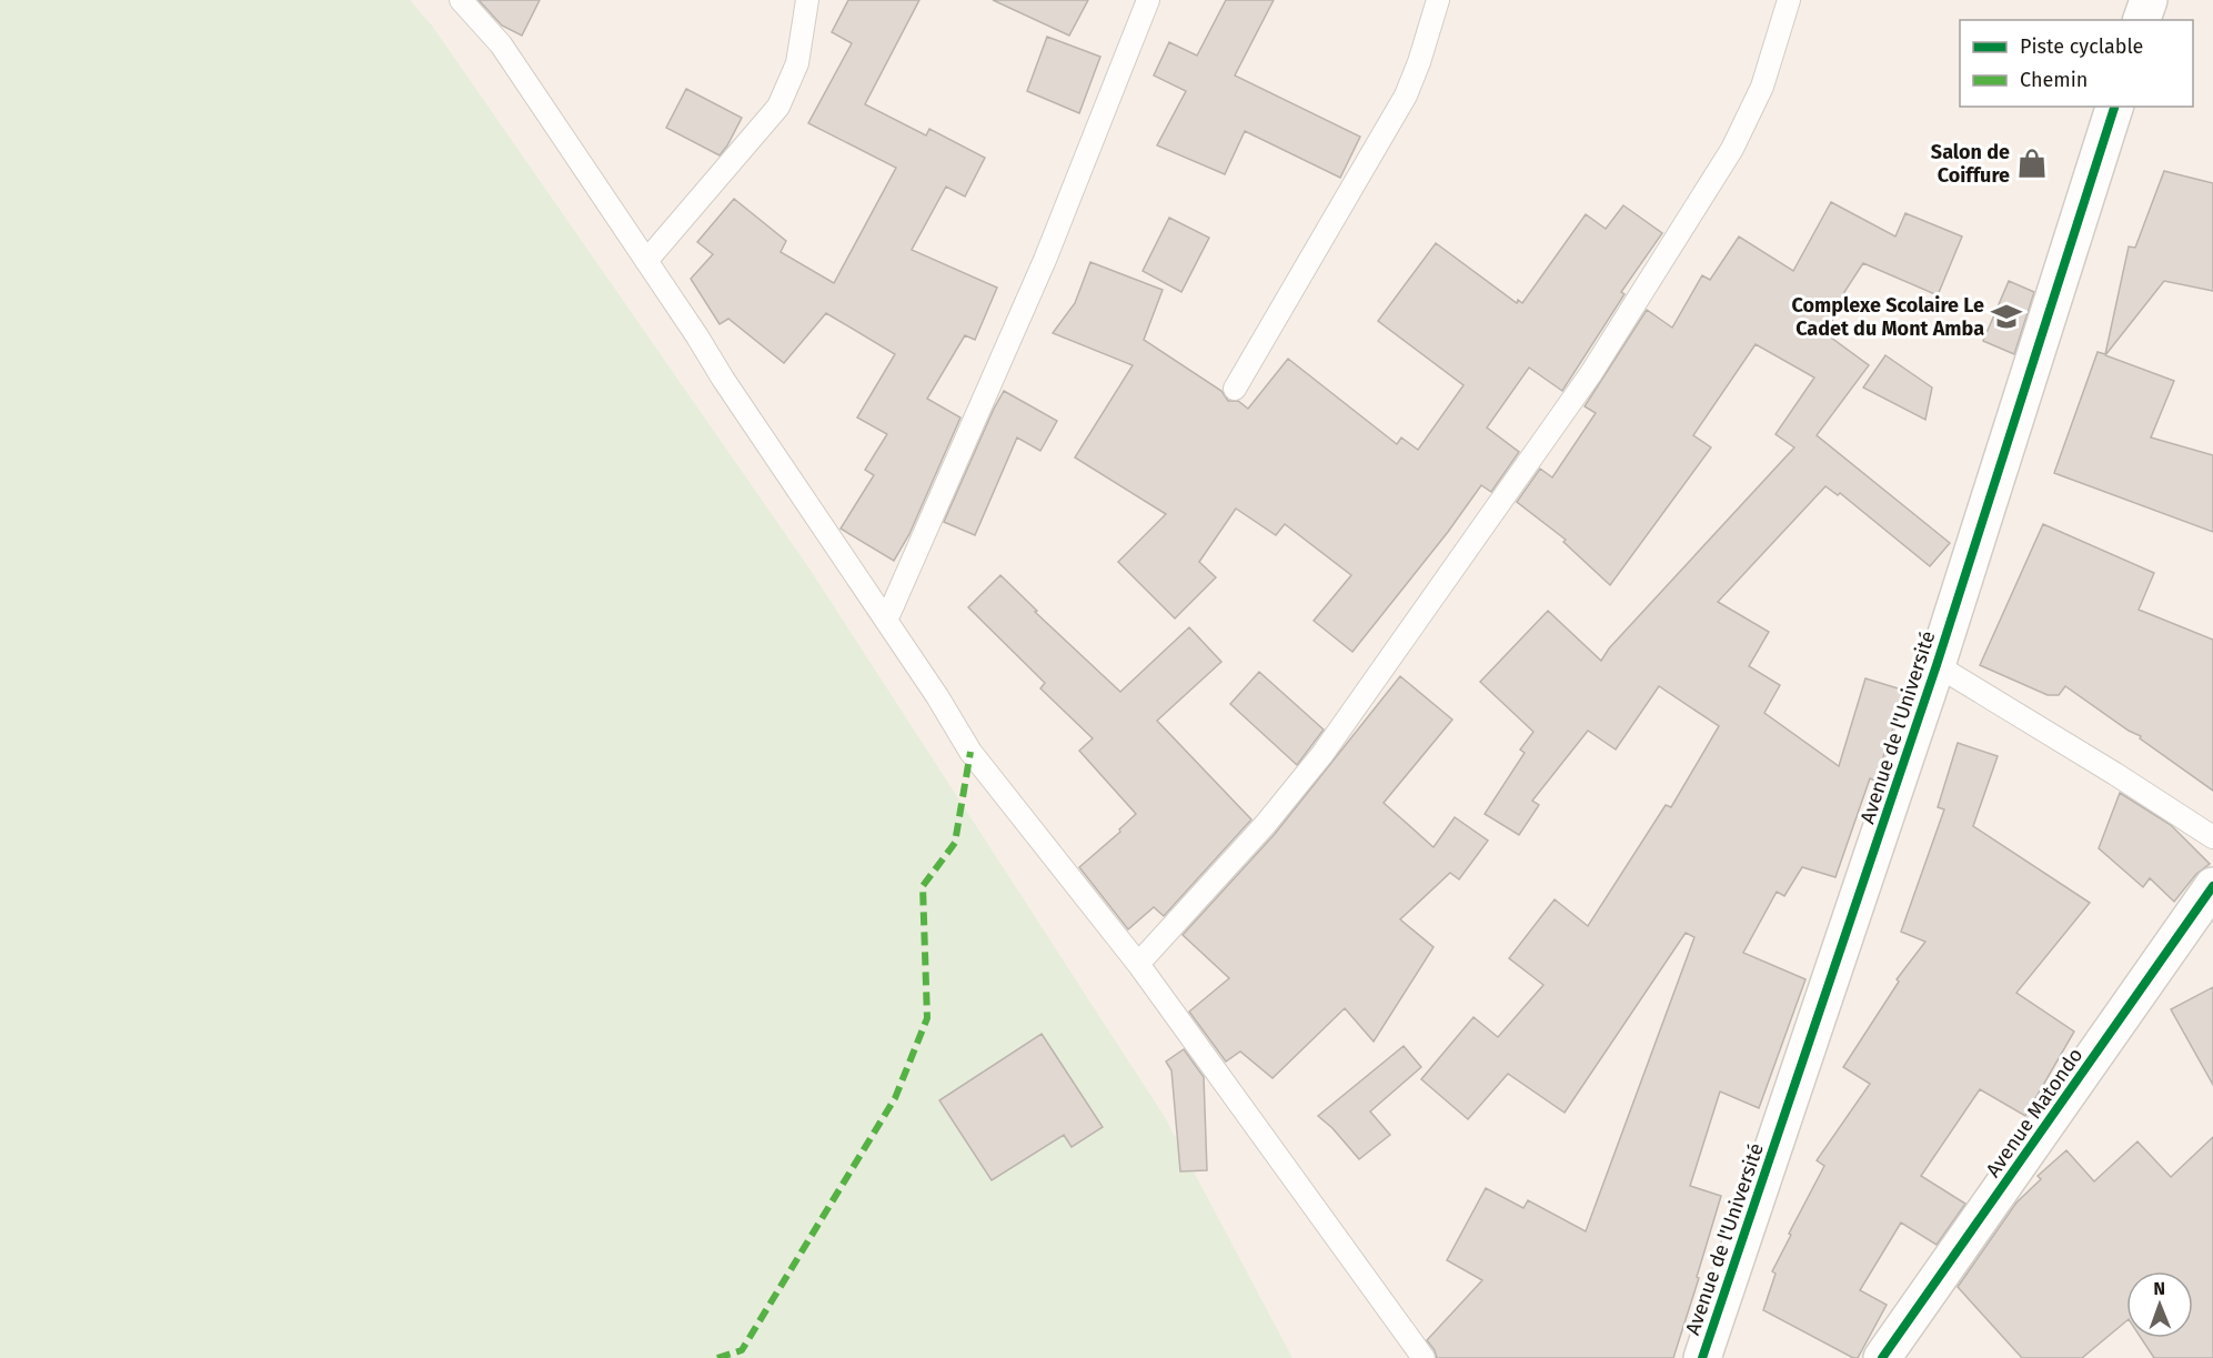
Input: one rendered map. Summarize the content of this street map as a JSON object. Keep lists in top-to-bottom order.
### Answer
{
  "streets": {
    "street": ["Avenue de l'Université", "Avenue Matondo"]
  },
  "places": {
    "shop": ["Salon de Coiffure"],
    "school or university": ["Complexe Scolaire Le Cadet du Mont Amba"]
  },
  "legend": ["Piste cyclable", "Chemin"],
  "north": "top"
}
